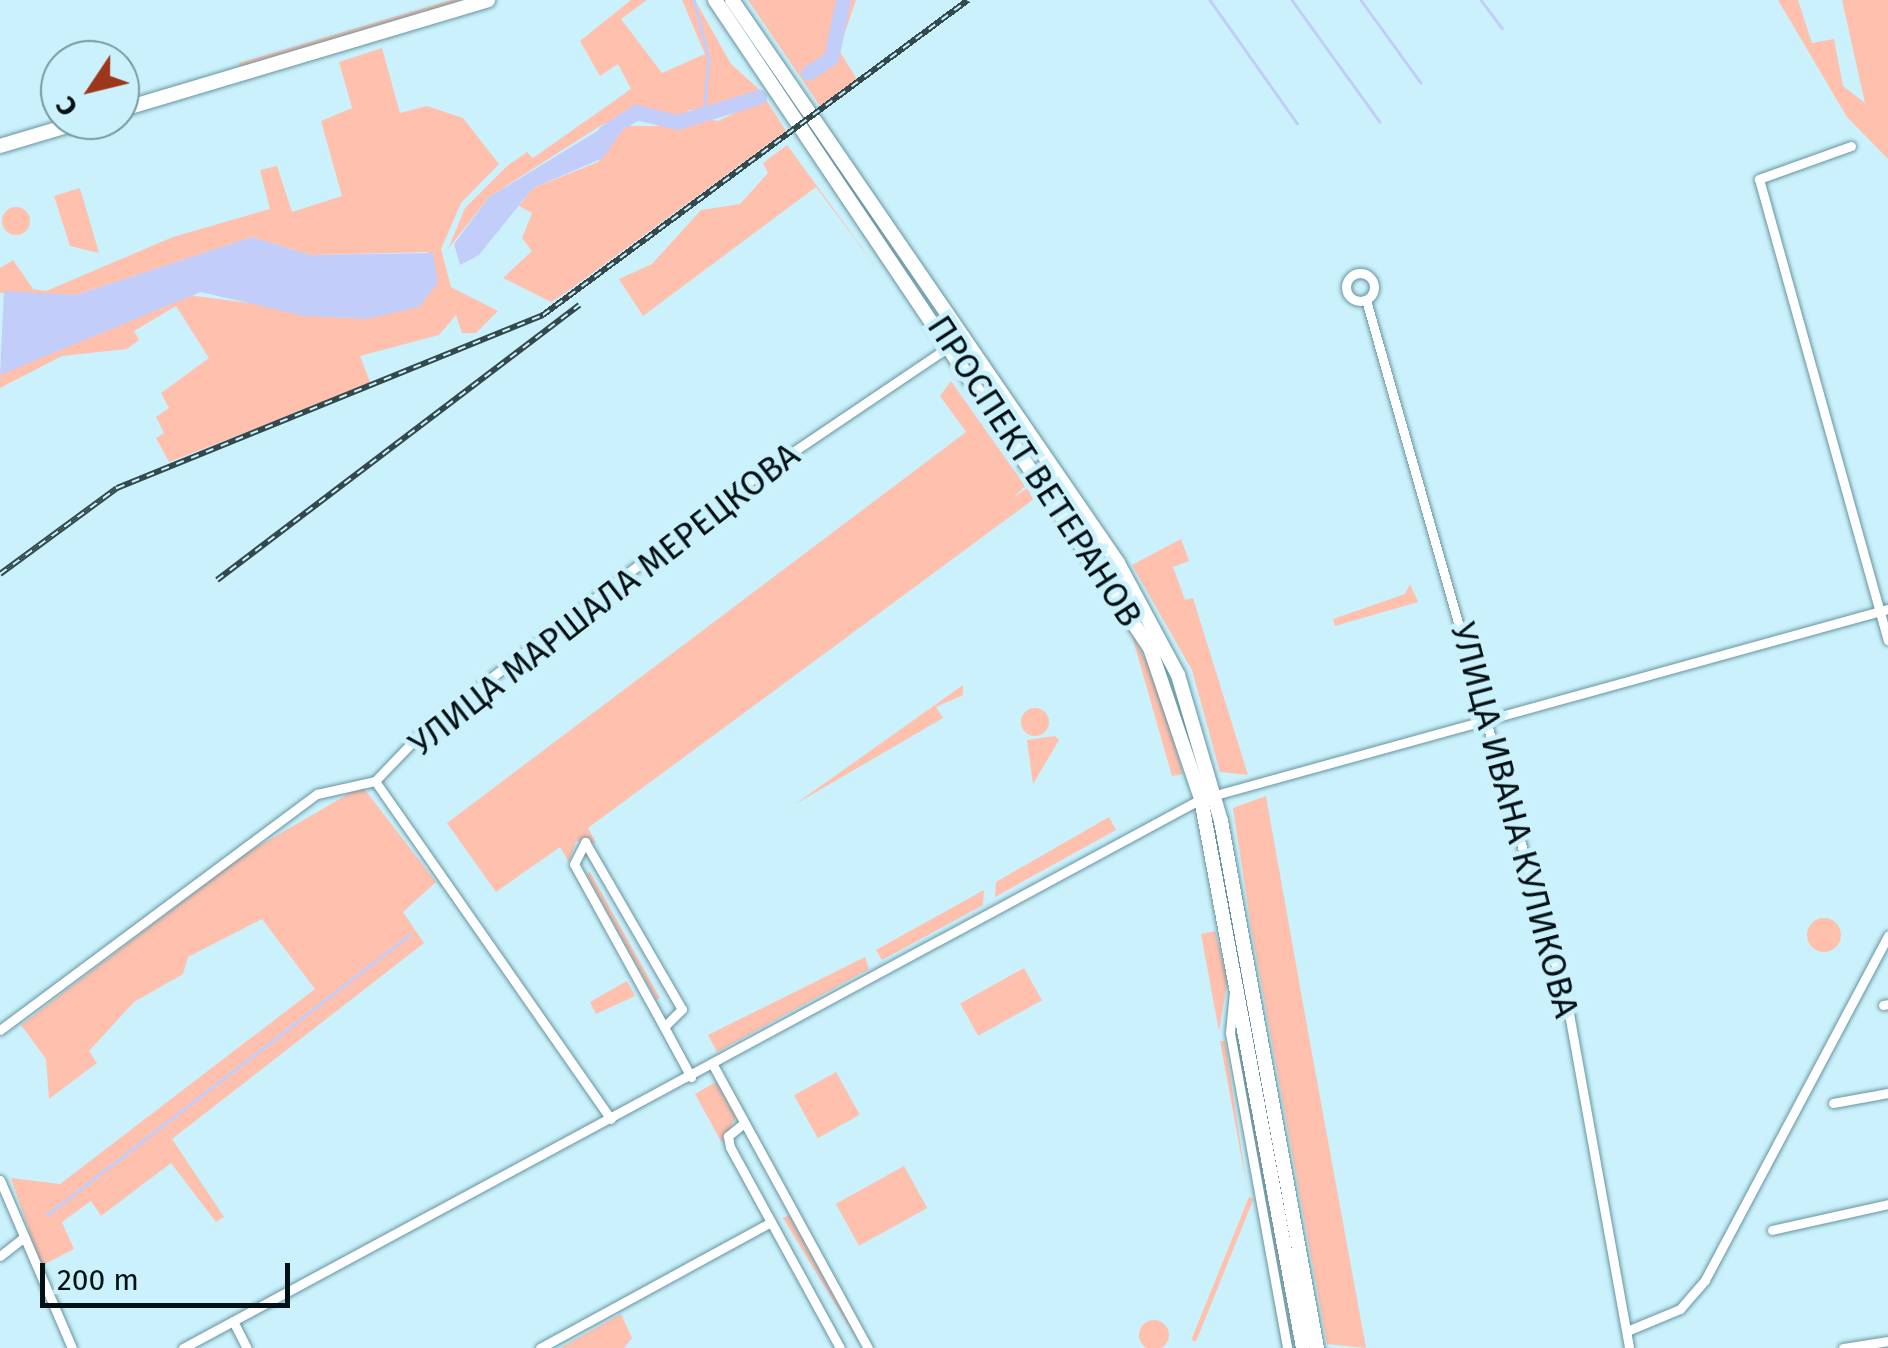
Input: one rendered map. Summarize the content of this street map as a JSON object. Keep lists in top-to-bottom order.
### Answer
{
  "streets": {
    "main road": ["ПРОСПЕКТ ВЕТЕРАНОВ"],
    "street": ["УЛИЦА МАРШАЛА МЕРЕЦКОВА", "УЛИЦА ИВАНА КУЛИКОВА"]
  },
  "crossings": [
    ["ПРОСПЕКТ ВЕТЕРАНОВ", "УЛИЦА МАРШАЛА МЕРЕЦКОВА"]
  ],
  "scale_bar": "200 m",
  "north": "bottom left"
}
